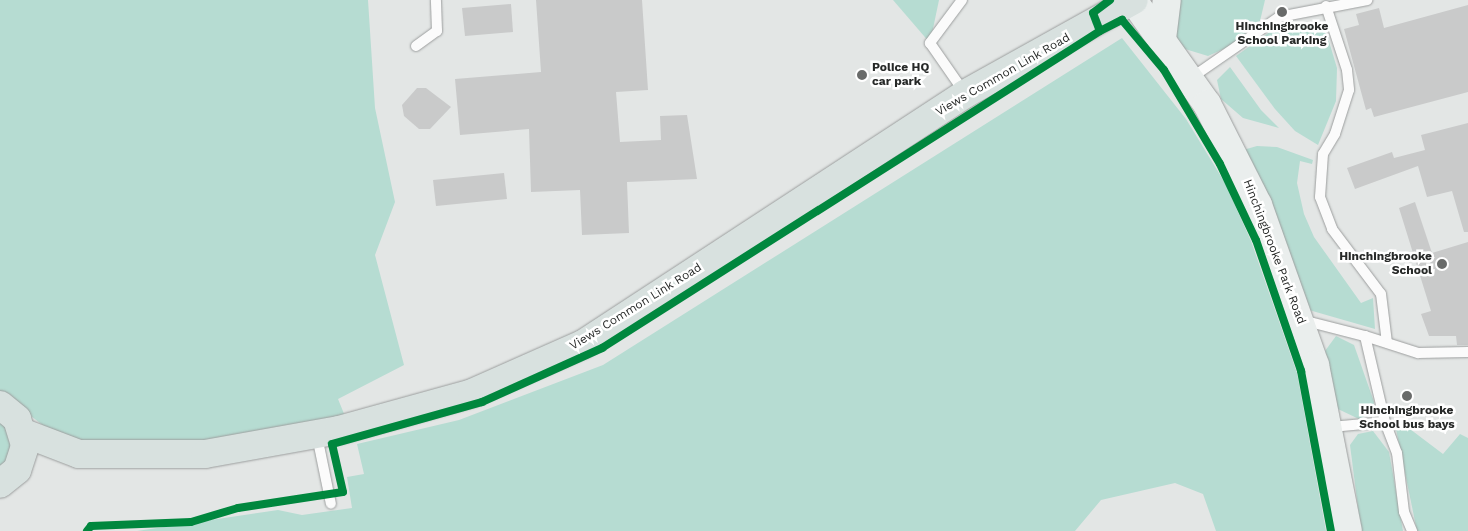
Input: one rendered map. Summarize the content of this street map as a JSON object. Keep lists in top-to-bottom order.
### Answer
{
  "streets": {
    "main road": ["Views Common Link Road"],
    "street": ["Hinchingbrooke Park Road"]
  },
  "crossings": [
    ["Views Common Link Road", "Hinchingbrooke Park Road"]
  ],
  "places": [
    "Hinchingbrooke School Parking",
    "Police HQ car park",
    "Hinchingbrooke School",
    "Hinchingbrooke School bus bays"
  ]
}
